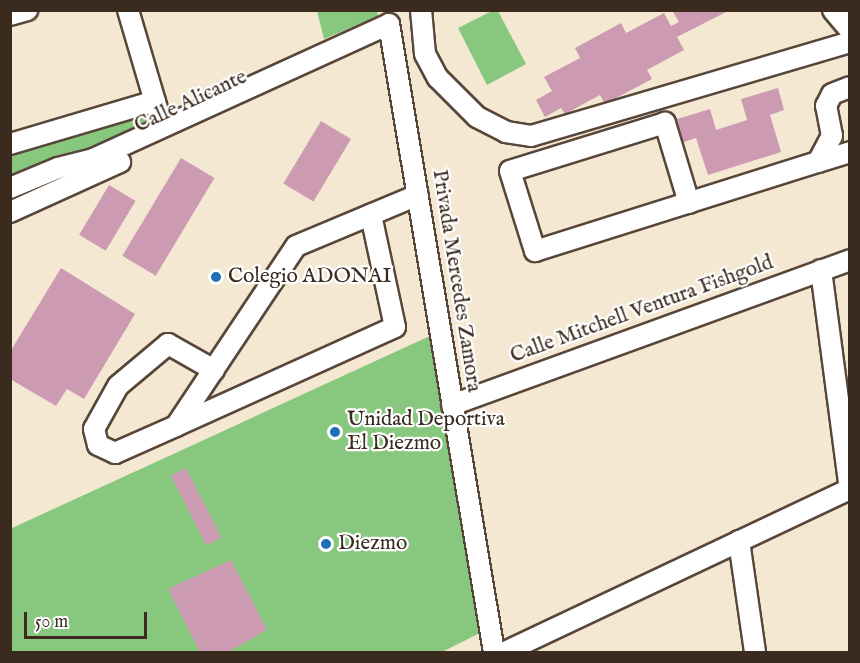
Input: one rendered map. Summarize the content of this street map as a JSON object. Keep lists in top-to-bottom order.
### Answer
{
  "streets": {
    "street": ["Calle Alicante", "Privada Mercedes Zamora", "Calle Mitchell Ventura Fishgold"]
  },
  "crossings": [
    ["Calle Alicante", "Privada Mercedes Zamora"],
    ["Privada Mercedes Zamora", "Calle Mitchell Ventura Fishgold"]
  ],
  "places": ["Colegio ADONAI", "Unidad Deportiva El Diezmo", "Diezmo"],
  "scale_bar": "50 m"
}
